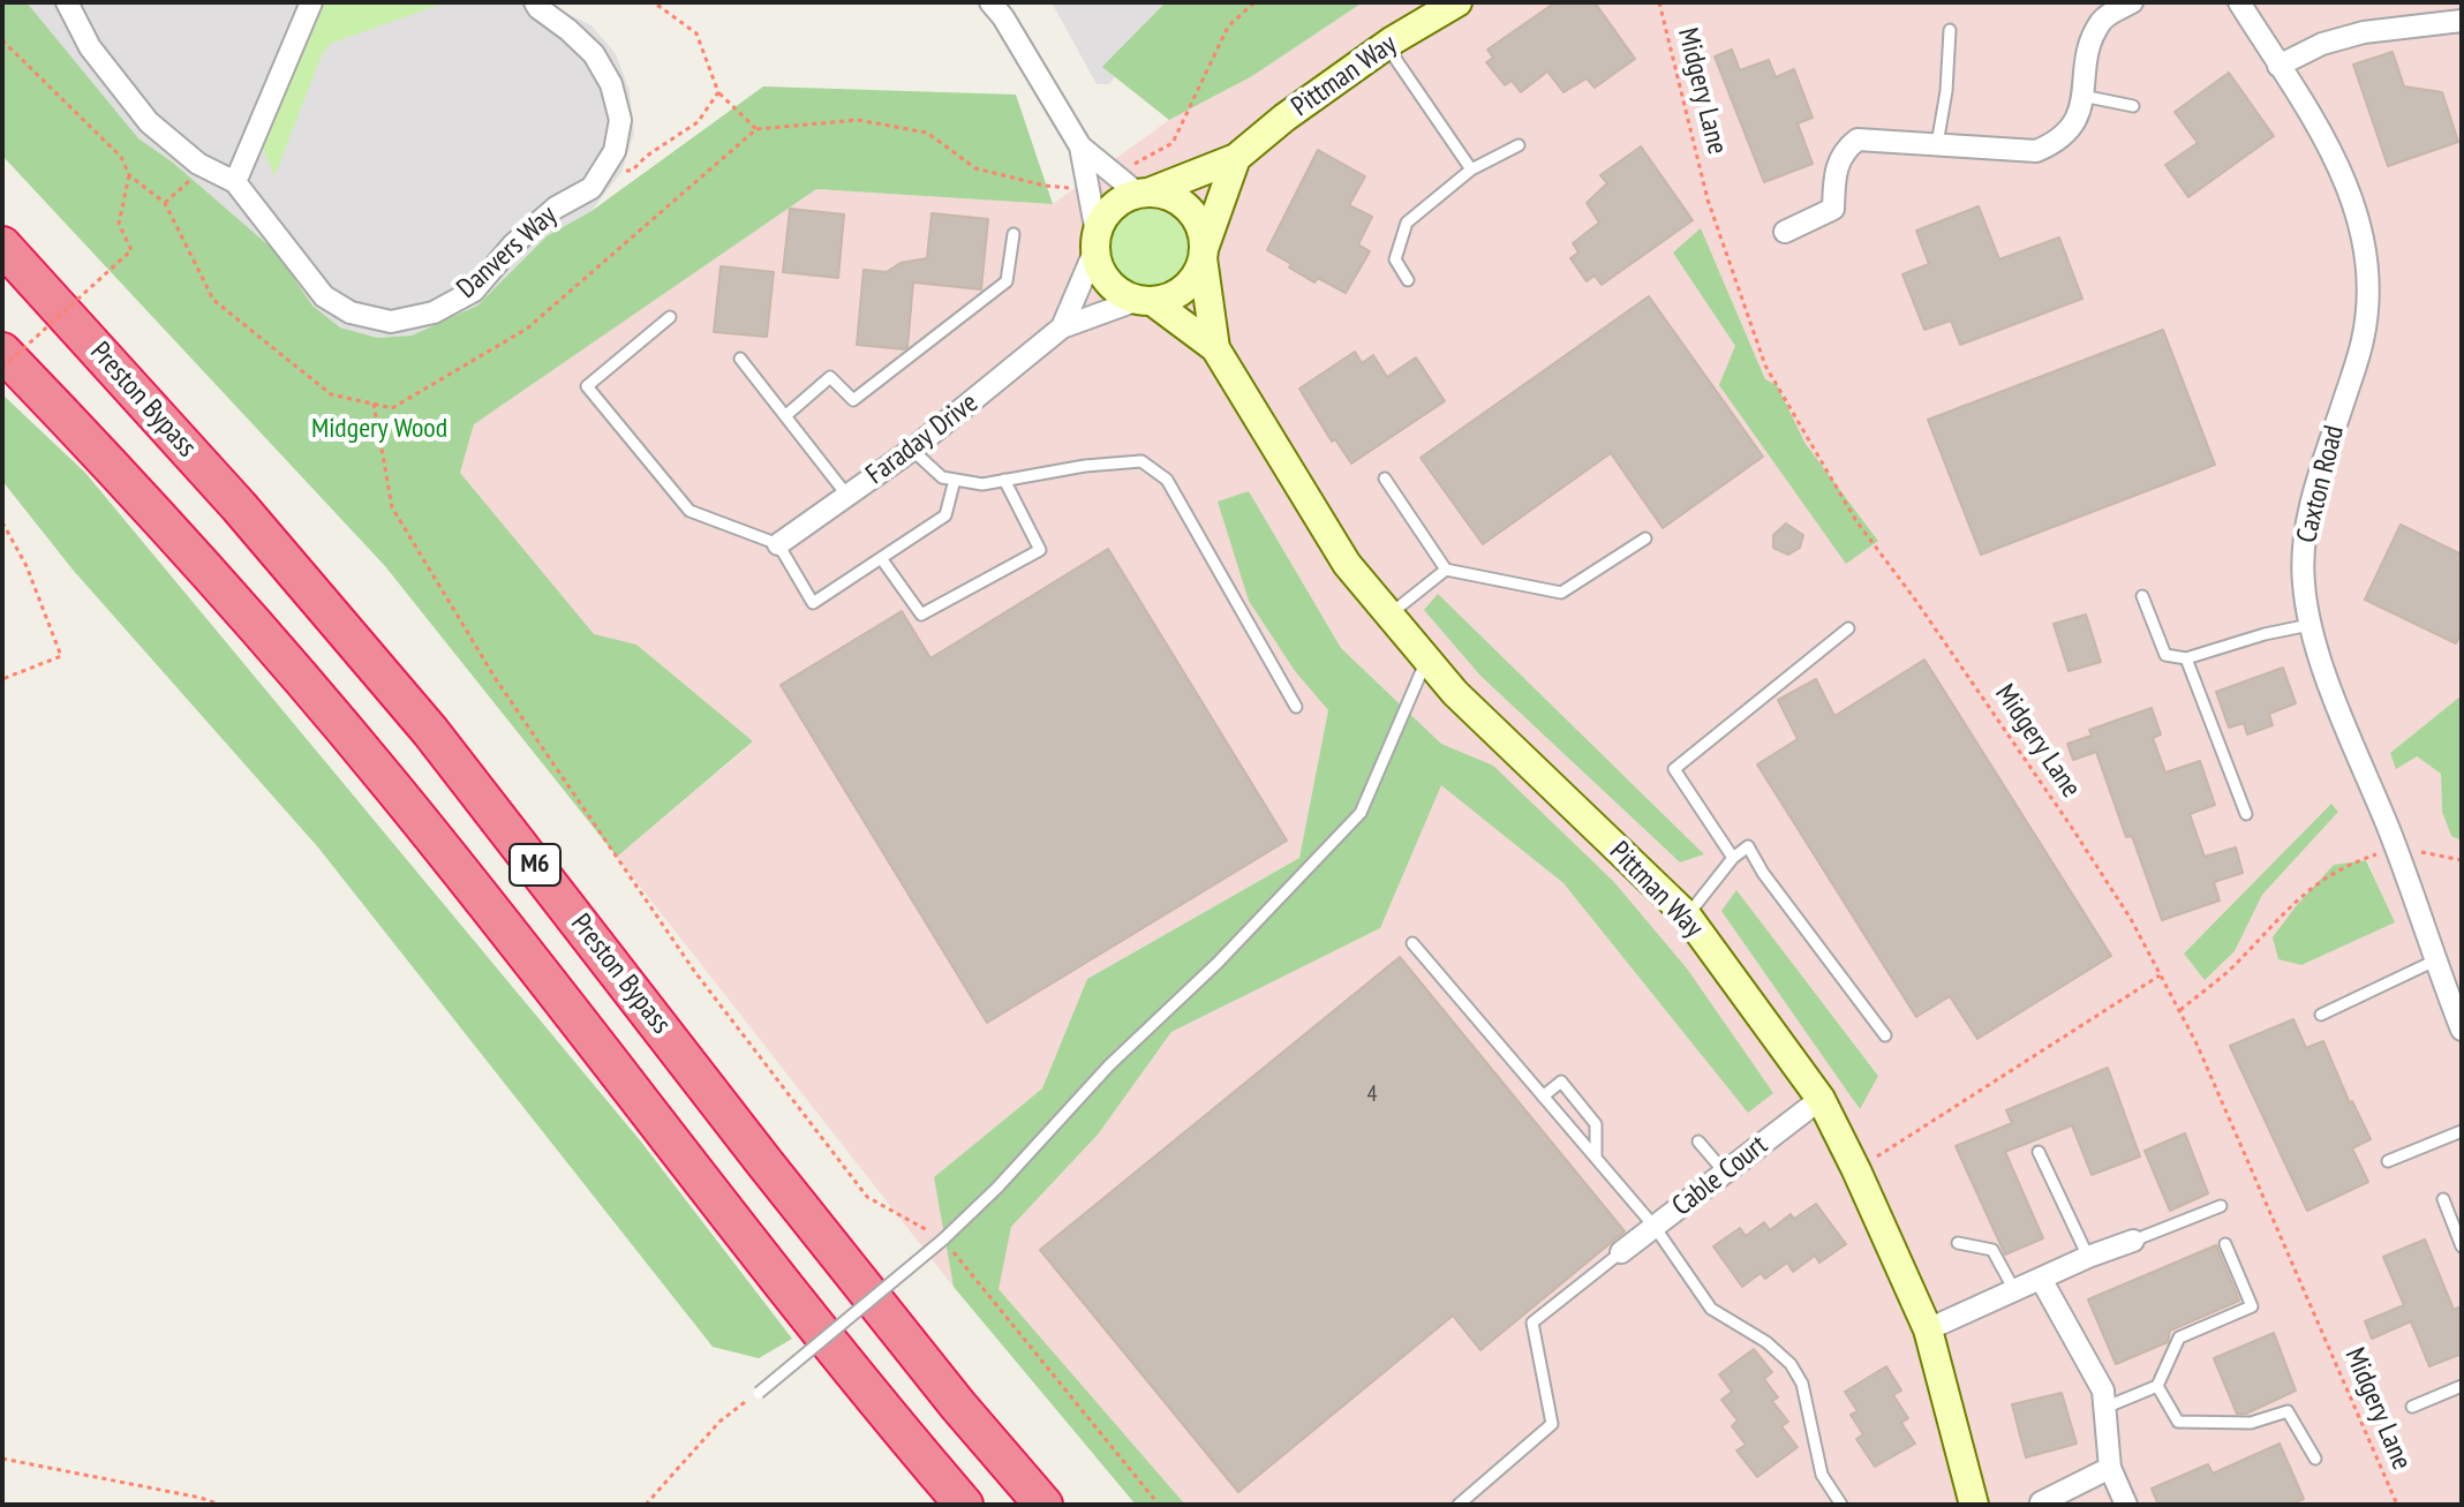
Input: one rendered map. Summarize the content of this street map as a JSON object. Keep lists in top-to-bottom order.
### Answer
{
  "streets": {
    "highway": ["Preston Bypass", "M6"],
    "street": [
      "Pittman Way",
      "Danvers Way",
      "Faraday Drive",
      "Caxton Road",
      "Cable Court"
    ],
    "path": ["Midgery Lane"]
  },
  "crossings": [
    ["Pittman Way", "Faraday Drive"],
    ["Pittman Way", "Cable Court"]
  ],
  "parks": ["Midgery Wood"],
  "house_numbers": ["4"]
}
